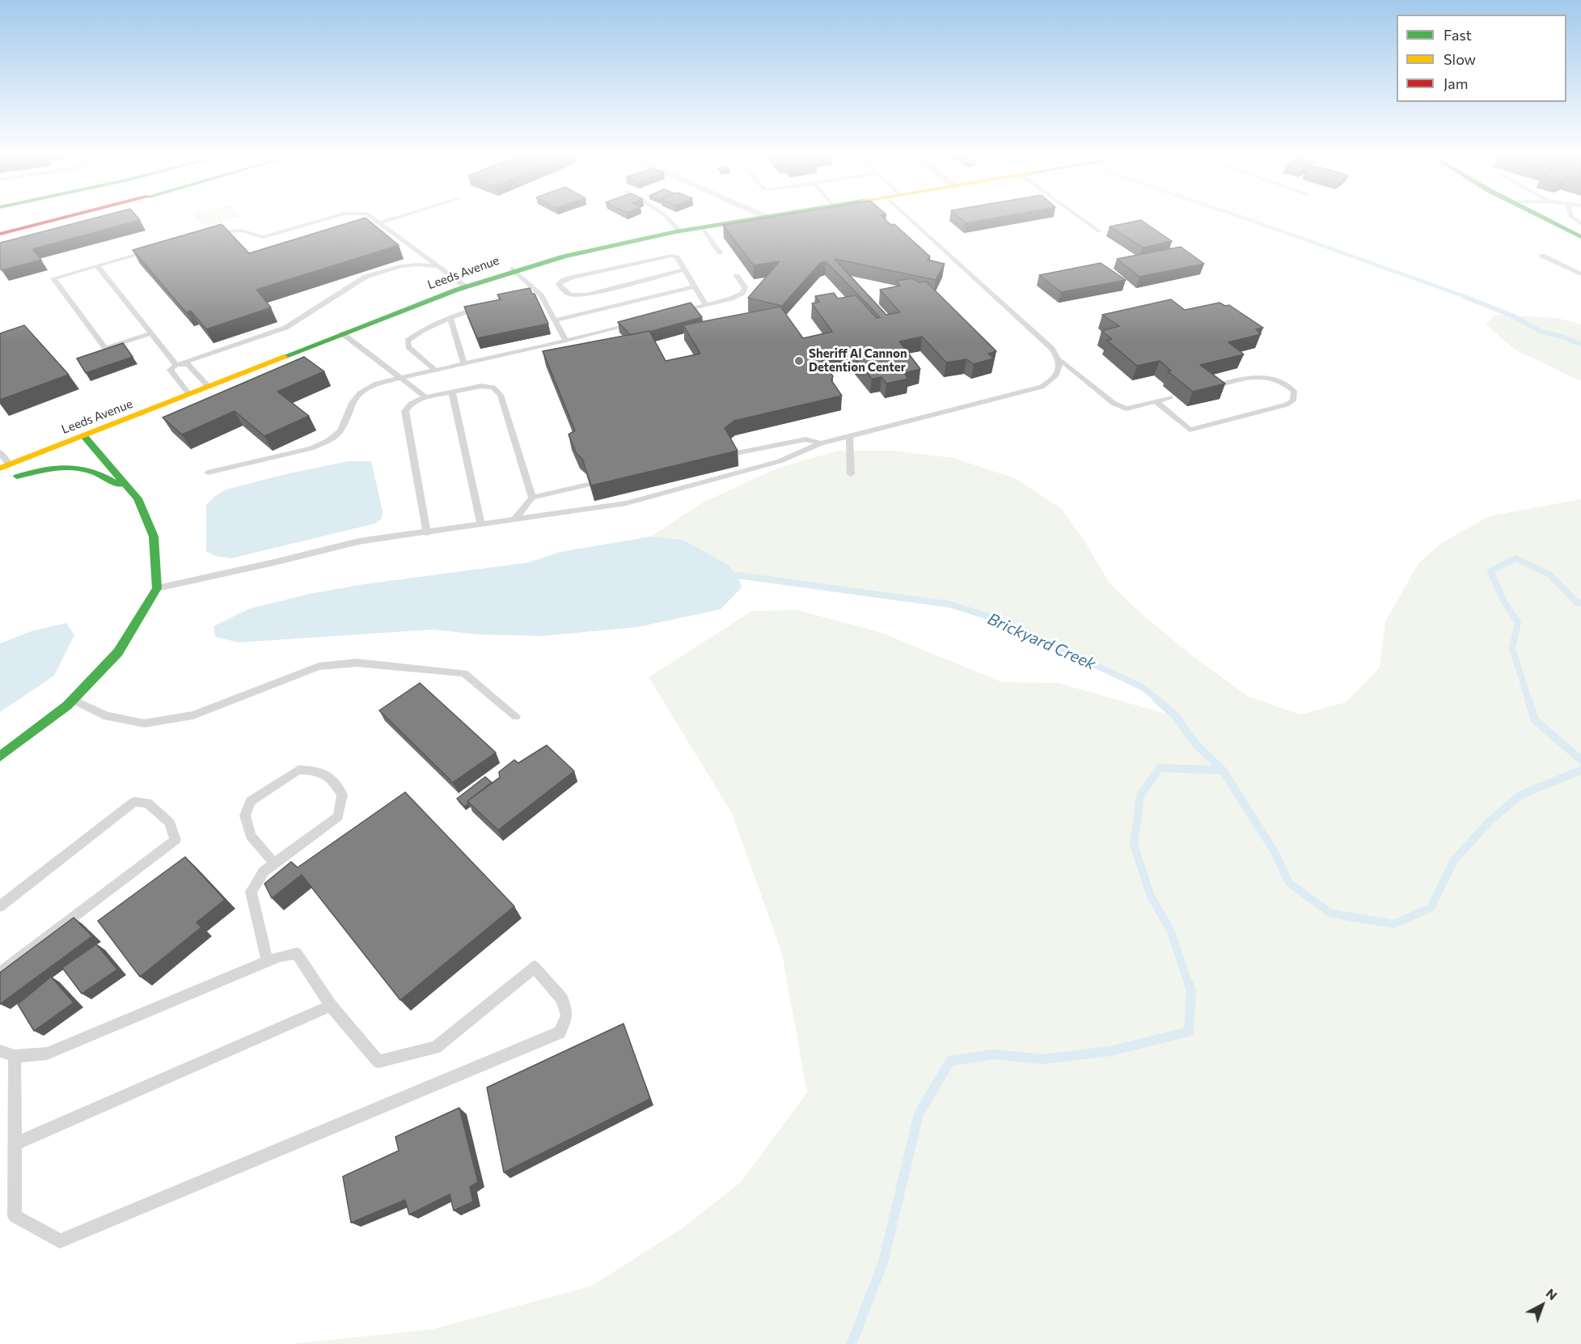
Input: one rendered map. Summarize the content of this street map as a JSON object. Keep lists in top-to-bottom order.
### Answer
{
  "streets": {
    "main road": ["Leeds Avenue"]
  },
  "water": ["Brickyard Creek"],
  "places": ["Sheriff Al Cannon Detention Center"],
  "legend": ["Fast", "Slow", "Jam"],
  "north": "top right"
}
